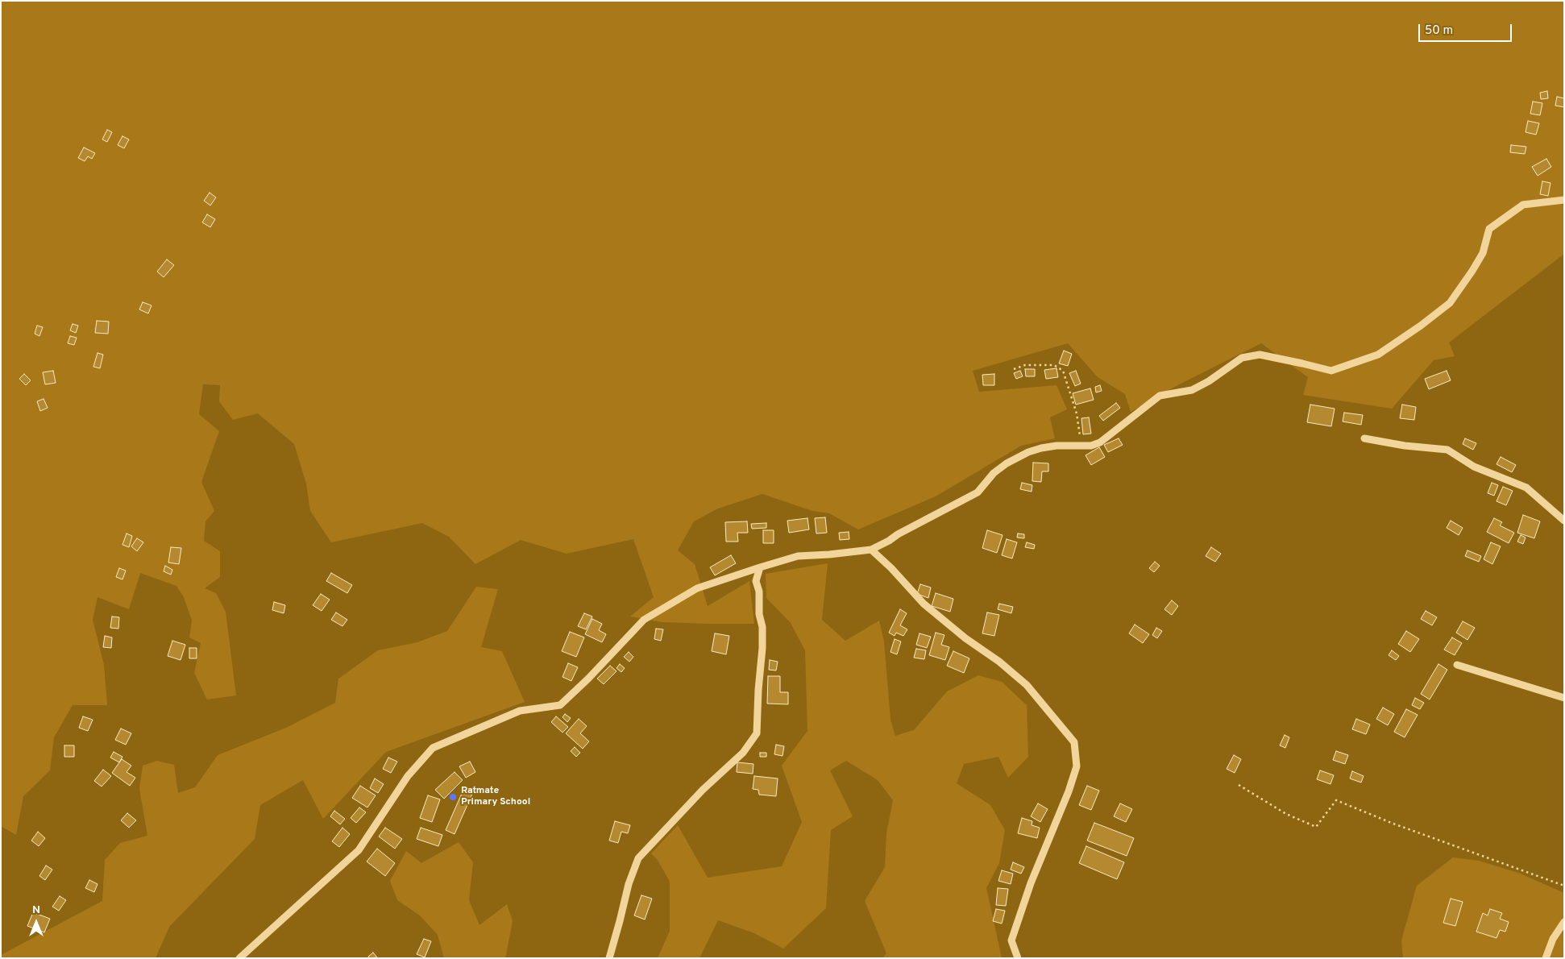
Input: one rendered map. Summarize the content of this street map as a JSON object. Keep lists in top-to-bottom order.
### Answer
{
  "places": ["Ratmate Primary School"],
  "scale_bar": "50 m",
  "north": "top"
}
